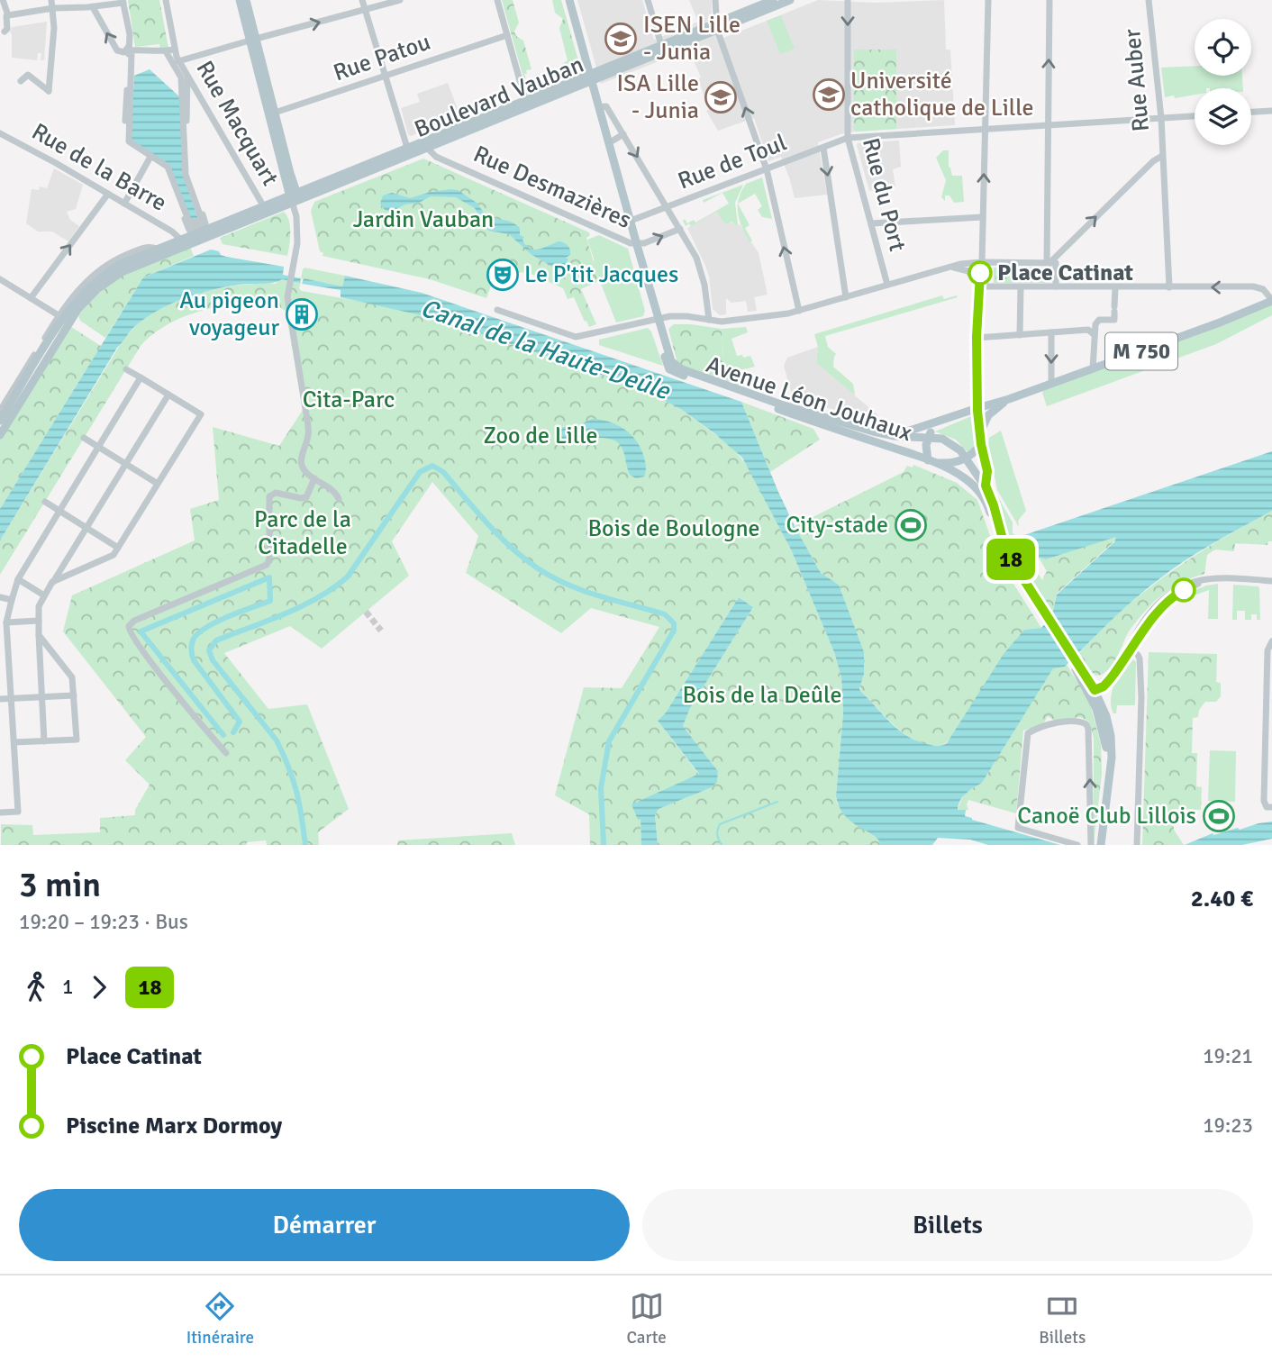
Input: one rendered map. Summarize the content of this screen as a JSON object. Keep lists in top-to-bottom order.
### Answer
{
  "streets": {
    "main road": ["Boulevard Vauban", "M 750", "Avenue Léon Jouhaux"],
    "street": [
      "Rue Patou",
      "Rue Auber",
      "Rue Macquart",
      "Rue de Toul",
      "Rue de la Barre",
      "Rue Desmazières",
      "Rue du Port"
    ]
  },
  "crossings": [
    ["Rue Auber", "Rue de Toul"],
    ["Boulevard Vauban", "Rue Desmazières"],
    ["Rue de Toul", "Rue du Port"],
    ["M 750", "Avenue Léon Jouhaux"]
  ],
  "one_way": ["Rue du Port"],
  "water": ["Canal de la Haute-Deûle"],
  "parks": [
    "Jardin Vauban",
    "Cita-Parc",
    "Zoo de Lille",
    "Parc de la Citadelle",
    "Bois de Boulogne",
    "Bois de la Deûle"
  ],
  "places": {
    "school or university": ["ISEN Lille - Junia", "Université catholique de Lille", "ISA Lille - Junia"],
    "other": ["Place Catinat"],
    "theatre": ["Le P'tit Jacques"],
    "building": ["Au pigeon voyageur"],
    "sports": ["City-stade", "Canoë Club Lillois"]
  },
  "lines": ["bus line 18"],
  "page": {
    "on_map": "18",
    "heading": ["3 min", "19:20 – 19:23 · Bus", "2.40 €"],
    "legs": ["1", "18"],
    "list": [
      {
        "name": "Place Catinat",
        "value": "19:21"
      },
      {
        "name": "Piscine Marx Dormoy",
        "value": "19:23"
      }
    ],
    "buttons": ["Démarrer", "Billets"],
    "tabs": ["Itinéraire", "Carte", "Billets"]
  }
}
